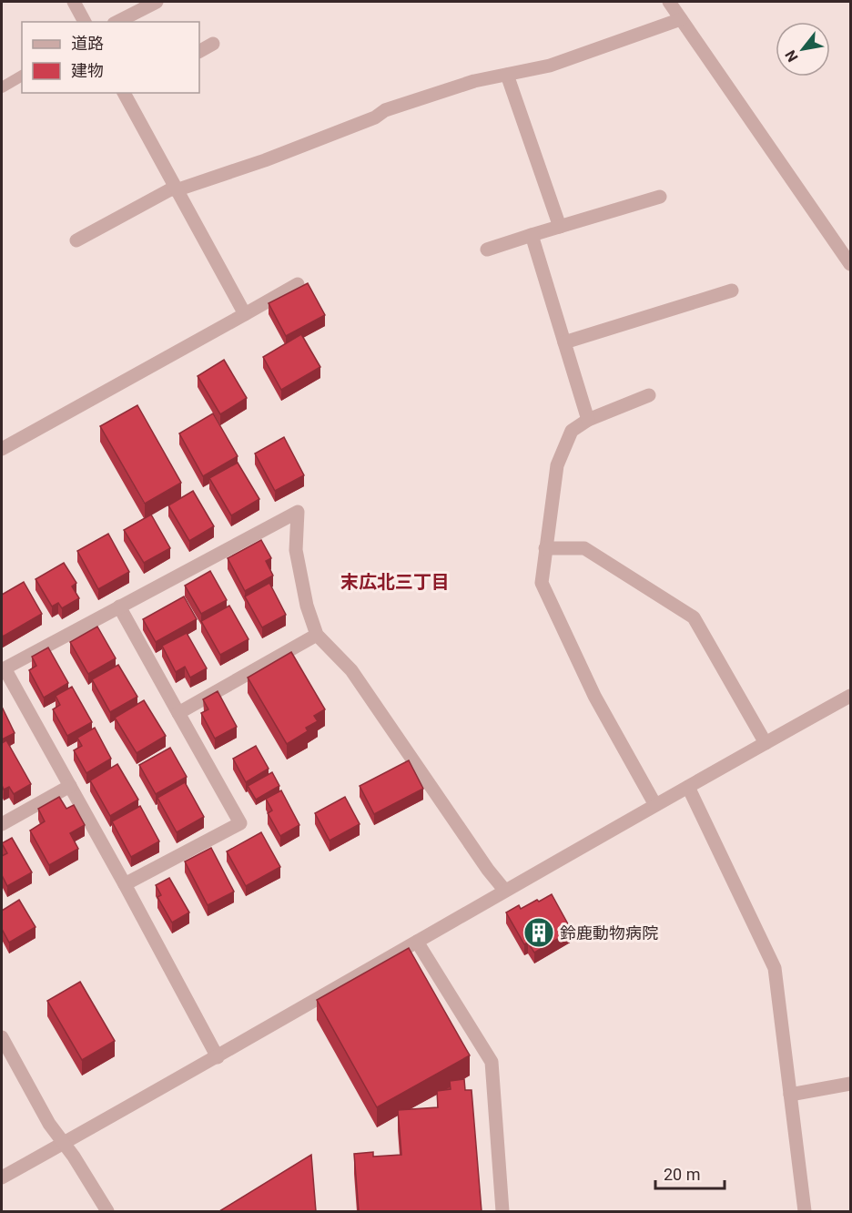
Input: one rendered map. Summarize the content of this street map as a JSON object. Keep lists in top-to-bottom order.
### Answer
{
  "districts": ["末広北三丁目"],
  "places": {
    "building": ["鈴鹿動物病院"]
  },
  "legend": ["道路", "建物"],
  "scale_bar": "20 m",
  "north": "bottom left"
}
